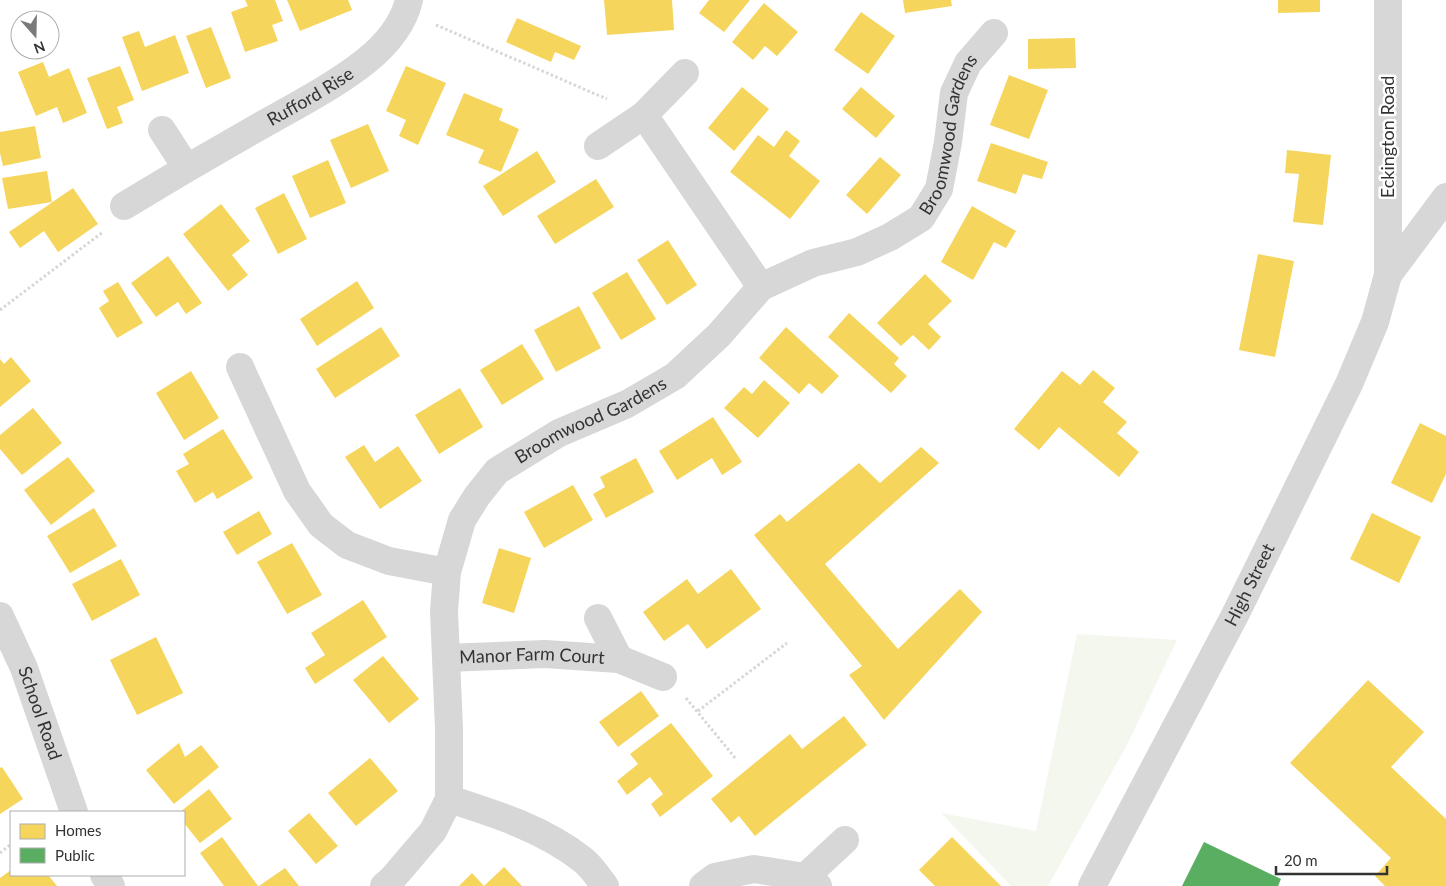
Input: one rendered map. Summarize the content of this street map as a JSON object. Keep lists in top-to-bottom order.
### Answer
{
  "streets": {
    "street": [
      "Rufford Rise",
      "Broomwood Gardens",
      "Eckington Road",
      "High Street",
      "Manor Farm Court",
      "School Road"
    ]
  },
  "crossings": [
    ["Broomwood Gardens", "Manor Farm Court"],
    ["Eckington Road", "High Street"]
  ],
  "legend": ["Homes", "Public"],
  "scale_bar": "20 m",
  "north": "bottom"
}
